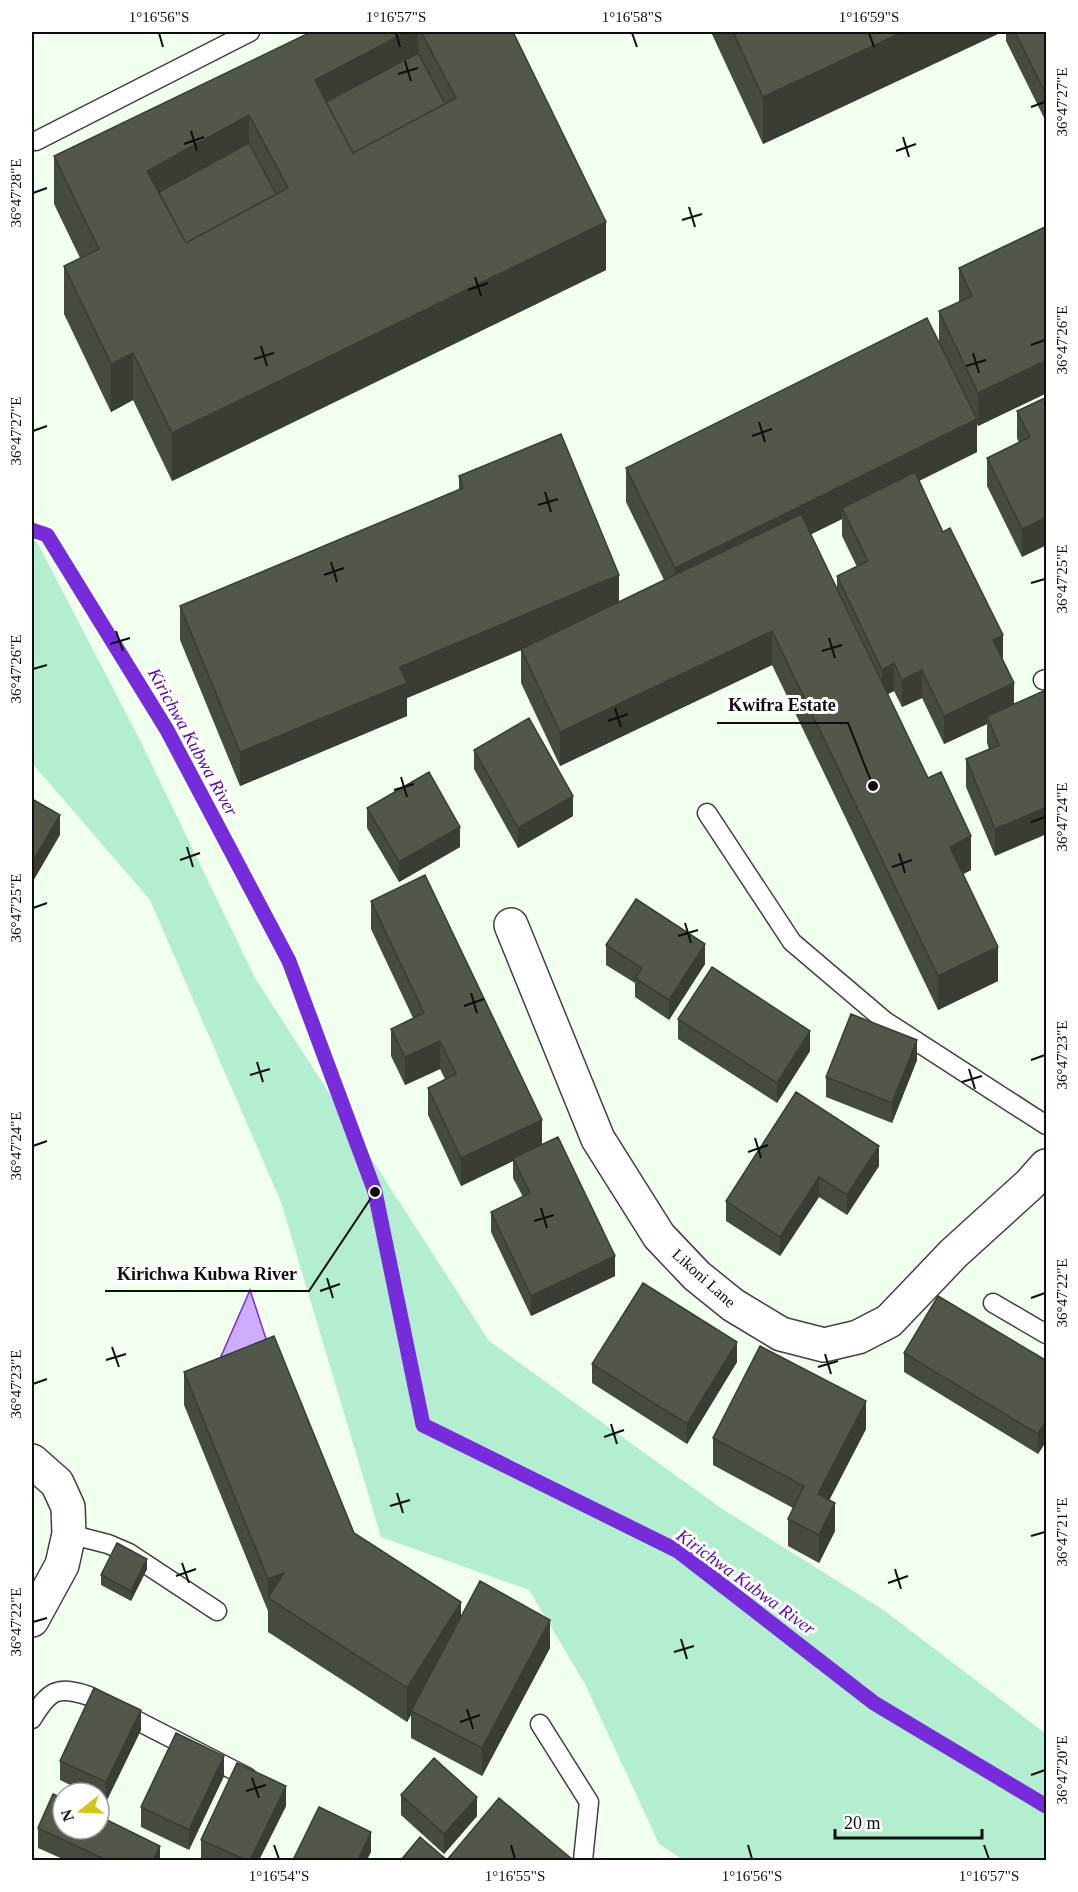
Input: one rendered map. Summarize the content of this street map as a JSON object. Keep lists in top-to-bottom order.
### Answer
{
  "streets": {
    "street": ["Likoni Lane"]
  },
  "water": ["Kirichwa Kubwa River"],
  "places": ["Kwifra Estate", "Kirichwa Kubwa River"],
  "scale_bar": "20 m",
  "north": "left",
  "coordinates": [
    "1°16'56\"S",
    "1°16'57\"S",
    "1°16'58\"S",
    "1°16'59\"S",
    "36°47'27\"E",
    "36°47'28\"E",
    "36°47'26\"E",
    "36°47'25\"E",
    "36°47'24\"E",
    "36°47'23\"E",
    "36°47'22\"E",
    "36°47'21\"E",
    "36°47'20\"E",
    "1°16'54\"S",
    "1°16'55\"S"
  ]
}
